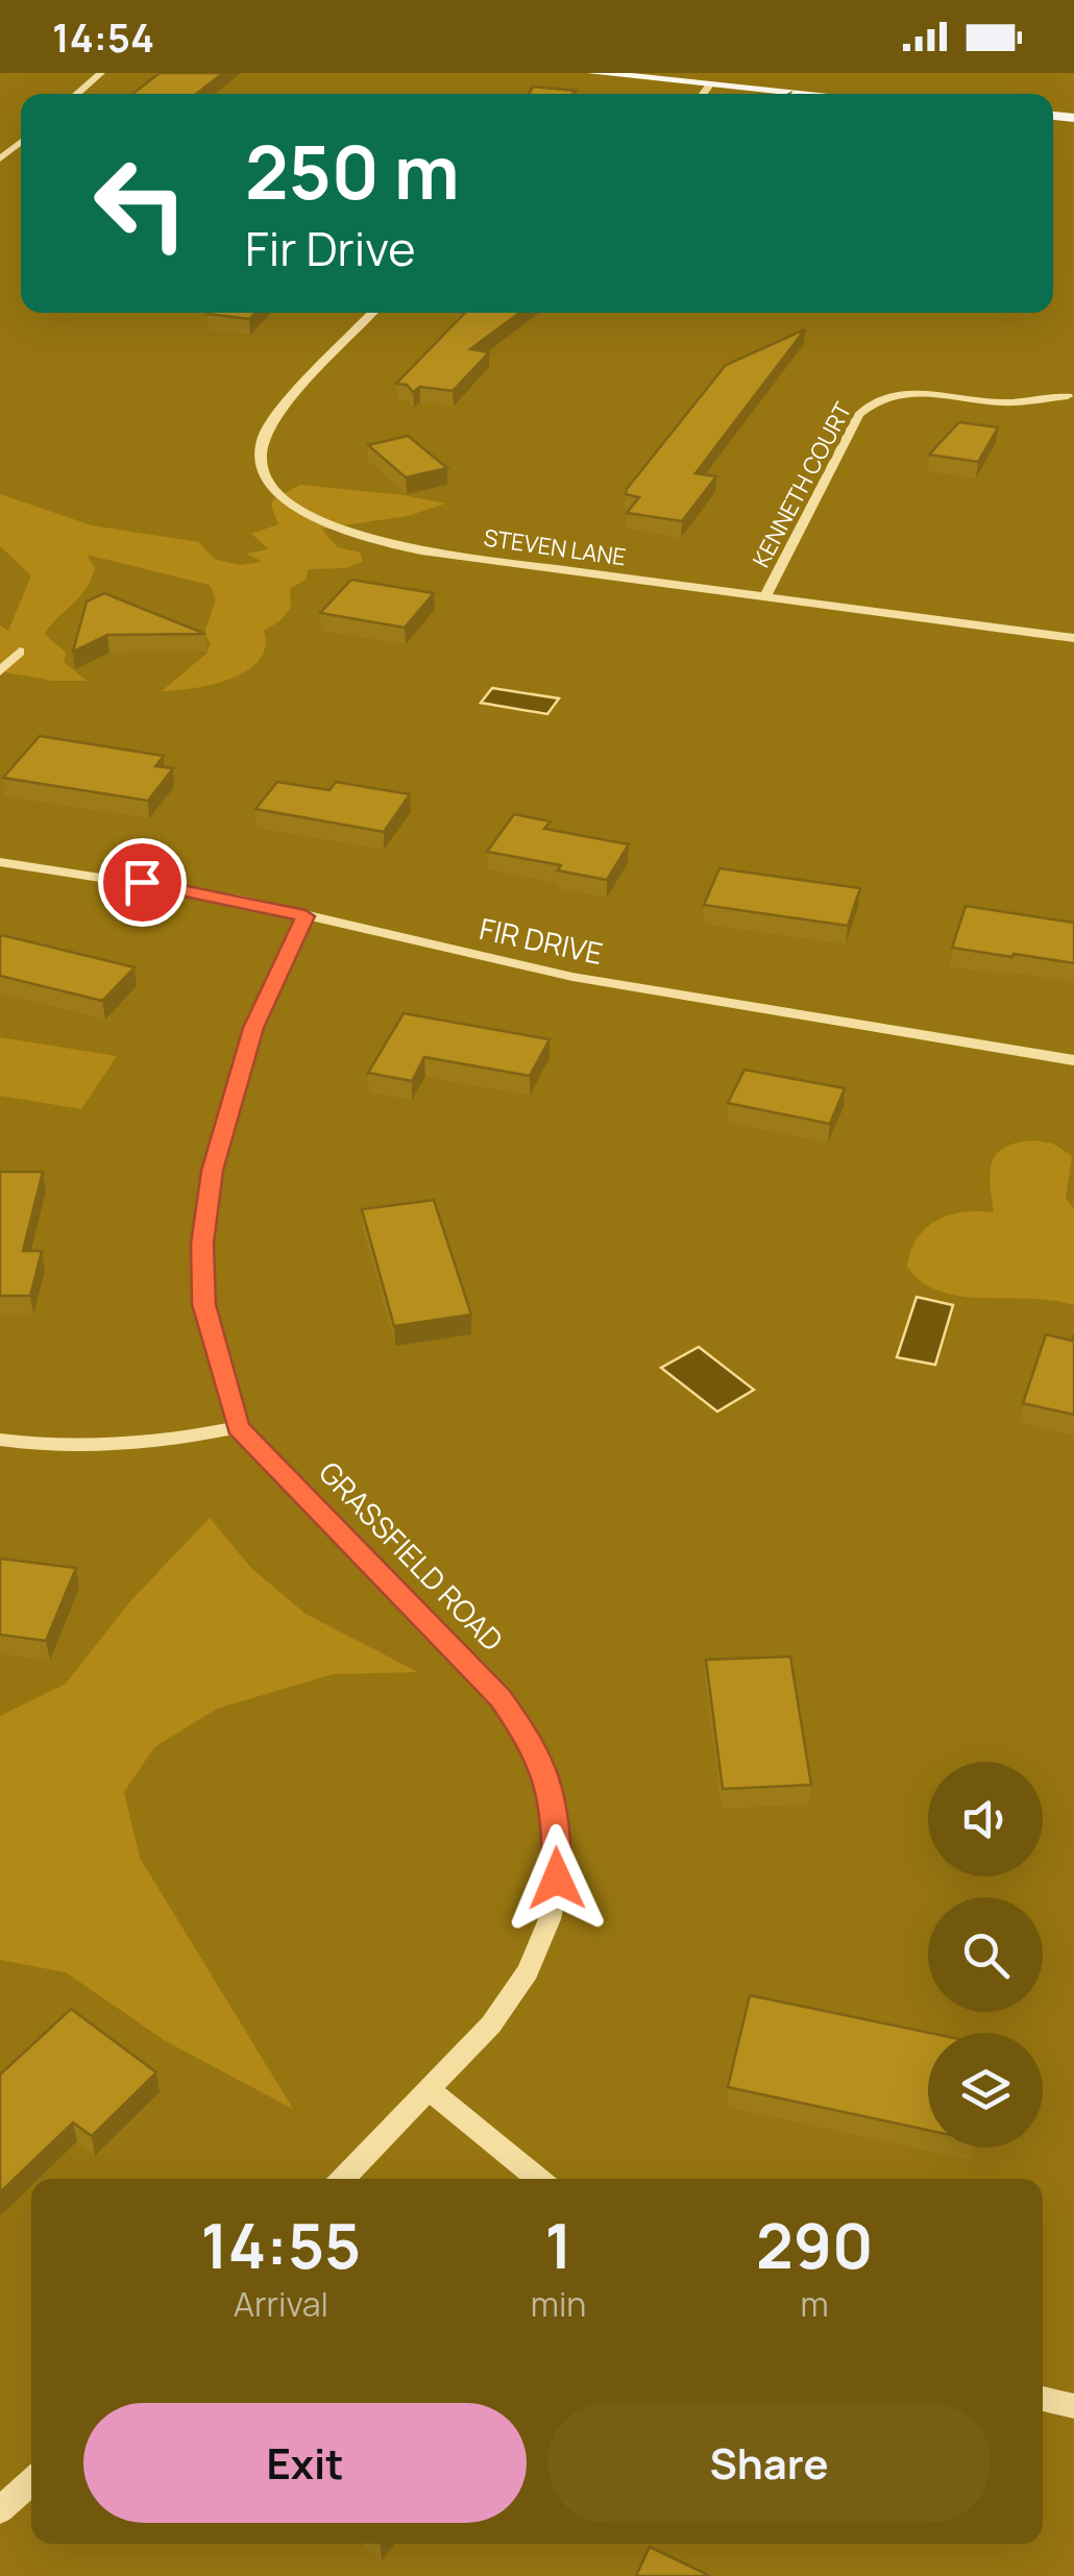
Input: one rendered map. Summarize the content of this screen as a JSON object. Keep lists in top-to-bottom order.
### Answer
{
  "streets": {
    "street": [
      "KENNETH COURT",
      "STEVEN LANE",
      "FIR DRIVE",
      "GRASSFIELD ROAD"
    ]
  },
  "crossings": [
    ["KENNETH COURT", "STEVEN LANE"],
    ["FIR DRIVE", "GRASSFIELD ROAD"]
  ],
  "page": {
    "status": "14:54",
    "turn": ["250 m", "Fir Drive"],
    "eta": [
      "14:55",
      "Arrival",
      "1",
      "min",
      "290",
      "m"
    ],
    "buttons": ["Exit", "Share"]
  }
}
